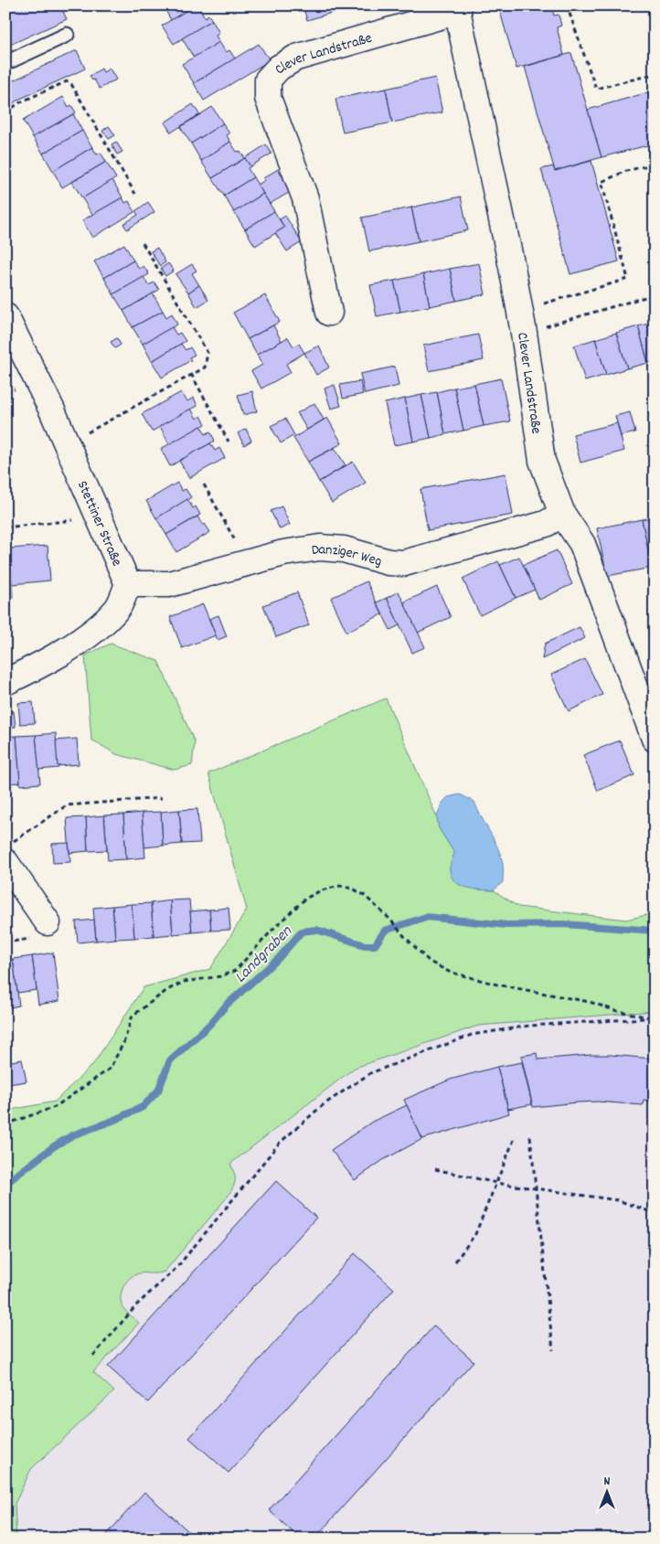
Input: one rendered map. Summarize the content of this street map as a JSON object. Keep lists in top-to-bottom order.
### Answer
{
  "streets": {
    "street": ["Clever Landstraße", "Stettiner Straße", "Danziger Weg"]
  },
  "crossings": [
    ["Clever Landstraße", "Danziger Weg"],
    ["Stettiner Straße", "Danziger Weg"]
  ],
  "water": ["Landgraben"],
  "north": "top"
}
